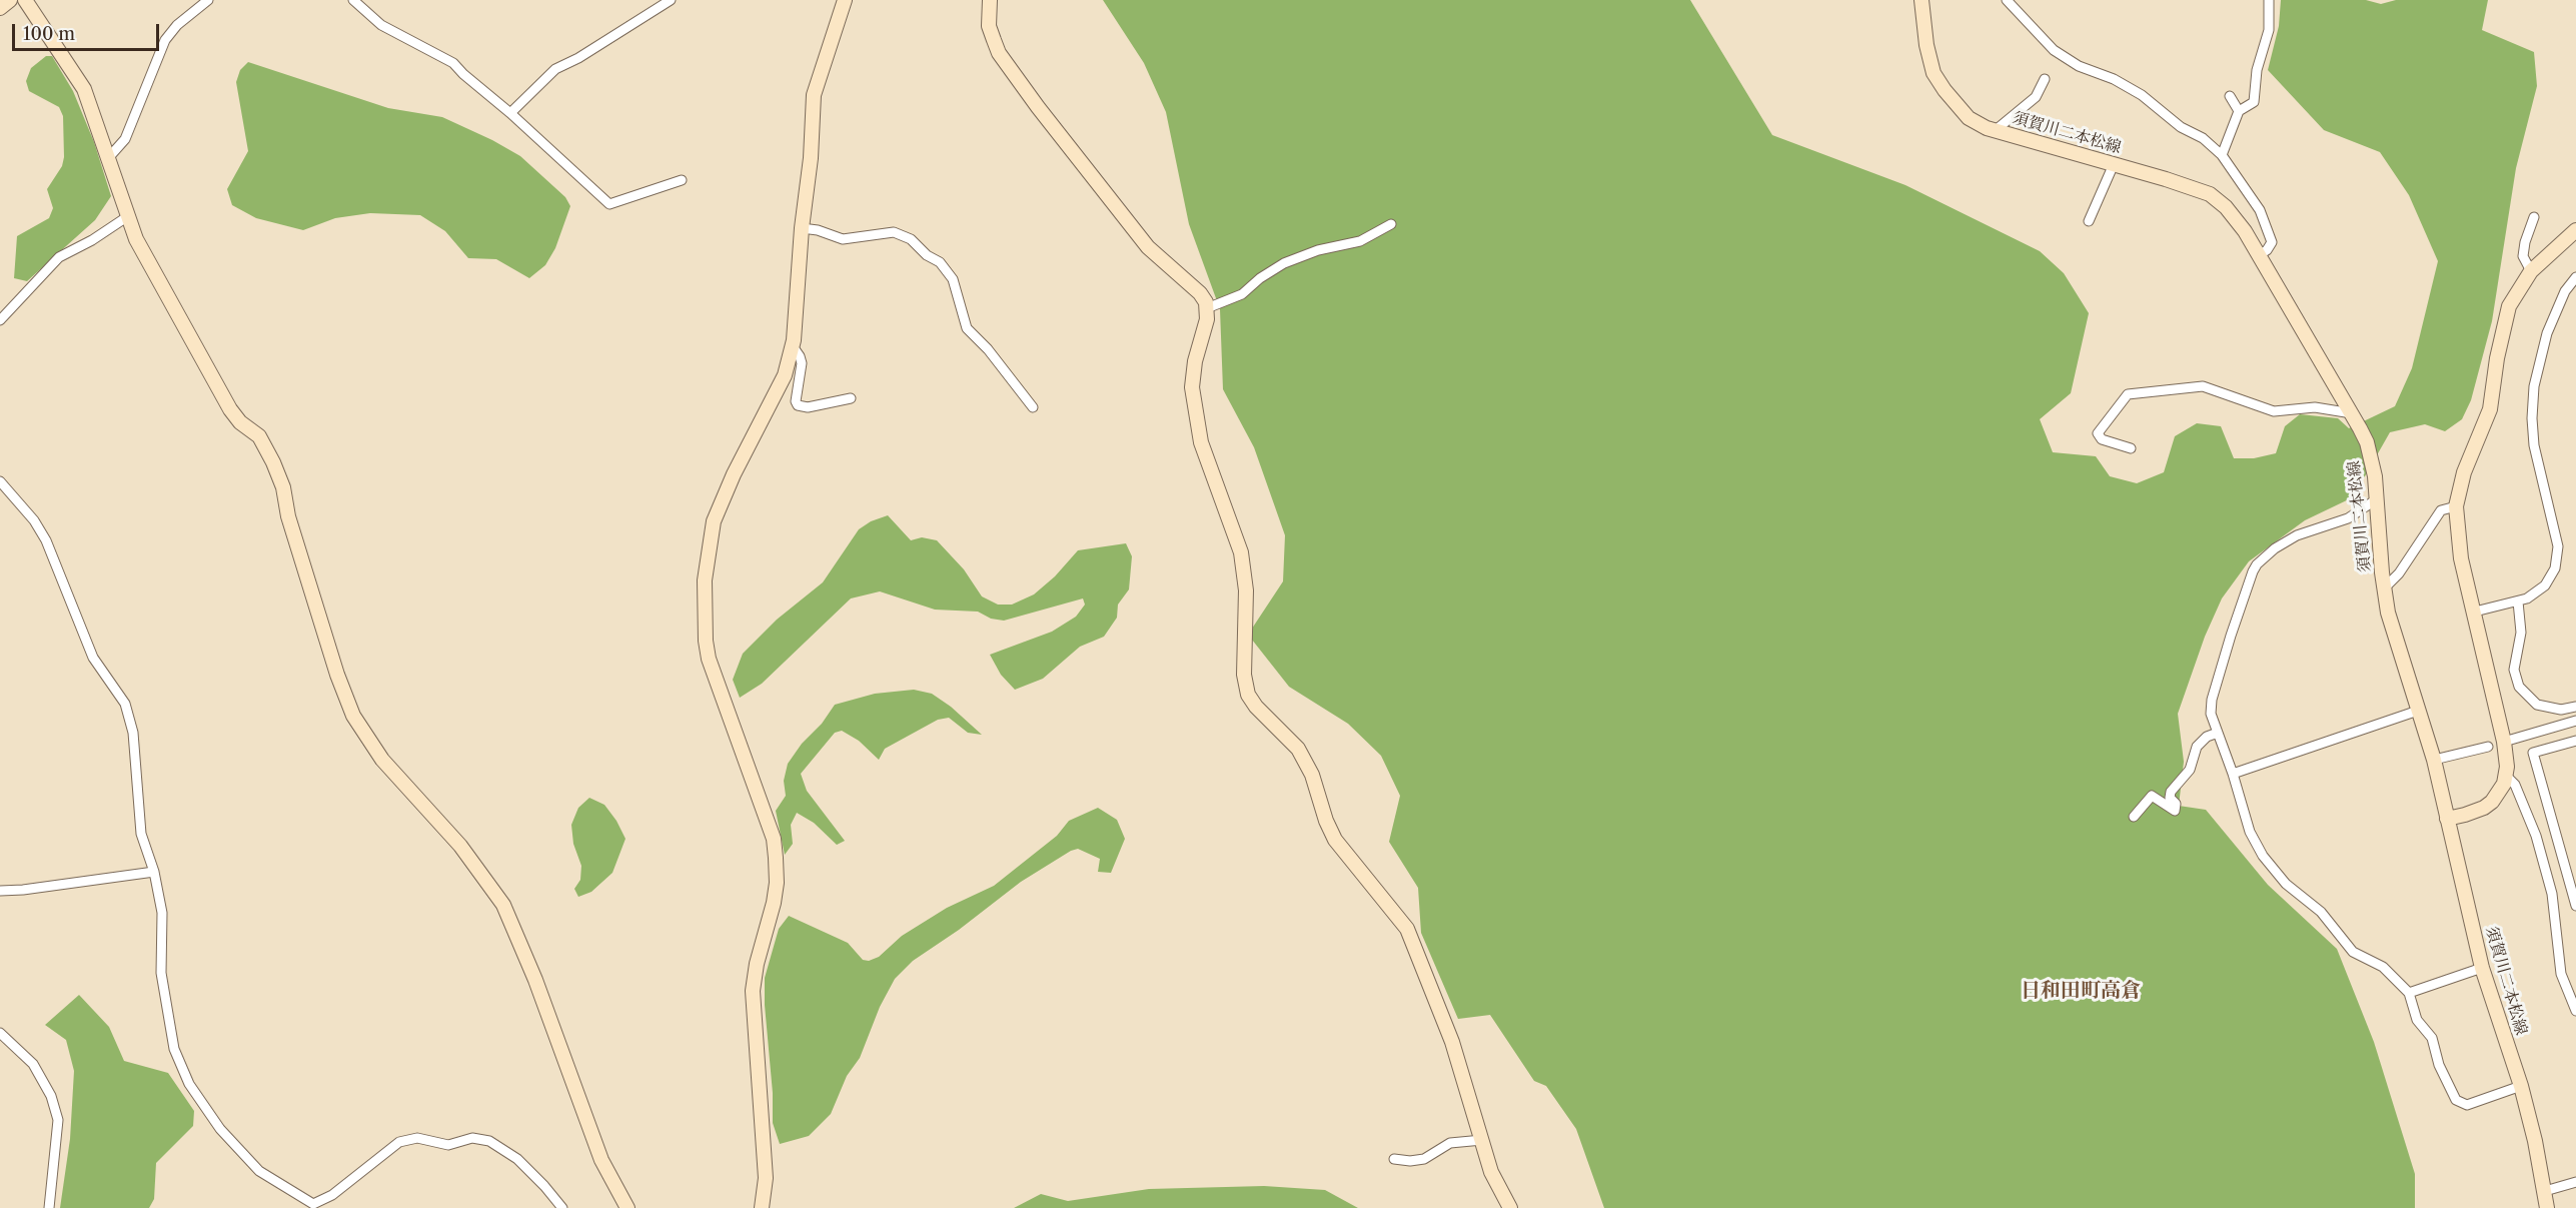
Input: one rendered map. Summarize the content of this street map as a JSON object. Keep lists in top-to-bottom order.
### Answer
{
  "streets": {
    "street": ["須賀川二本松線"]
  },
  "districts": ["日和田町高倉"],
  "scale_bar": "100 m"
}
